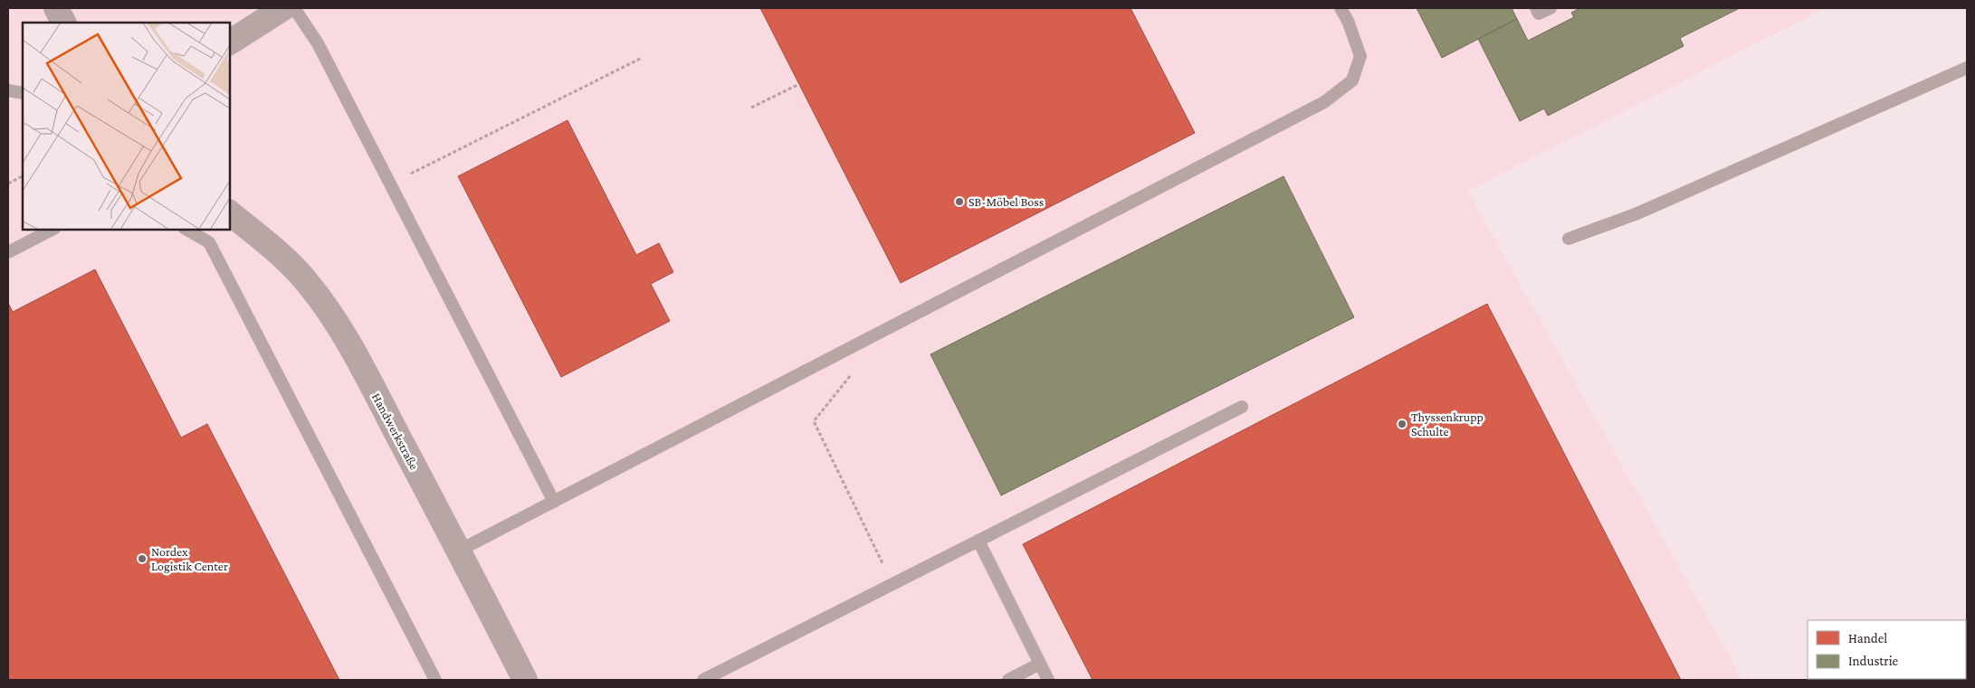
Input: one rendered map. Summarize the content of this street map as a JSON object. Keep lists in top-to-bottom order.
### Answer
{
  "streets": {
    "street": ["Handwerkstraße"]
  },
  "places": ["SB-Möbel Boss", "Thyssenkrupp Schulte", "Nordex Logistik Center"],
  "legend": ["Handel", "Industrie"]
}
